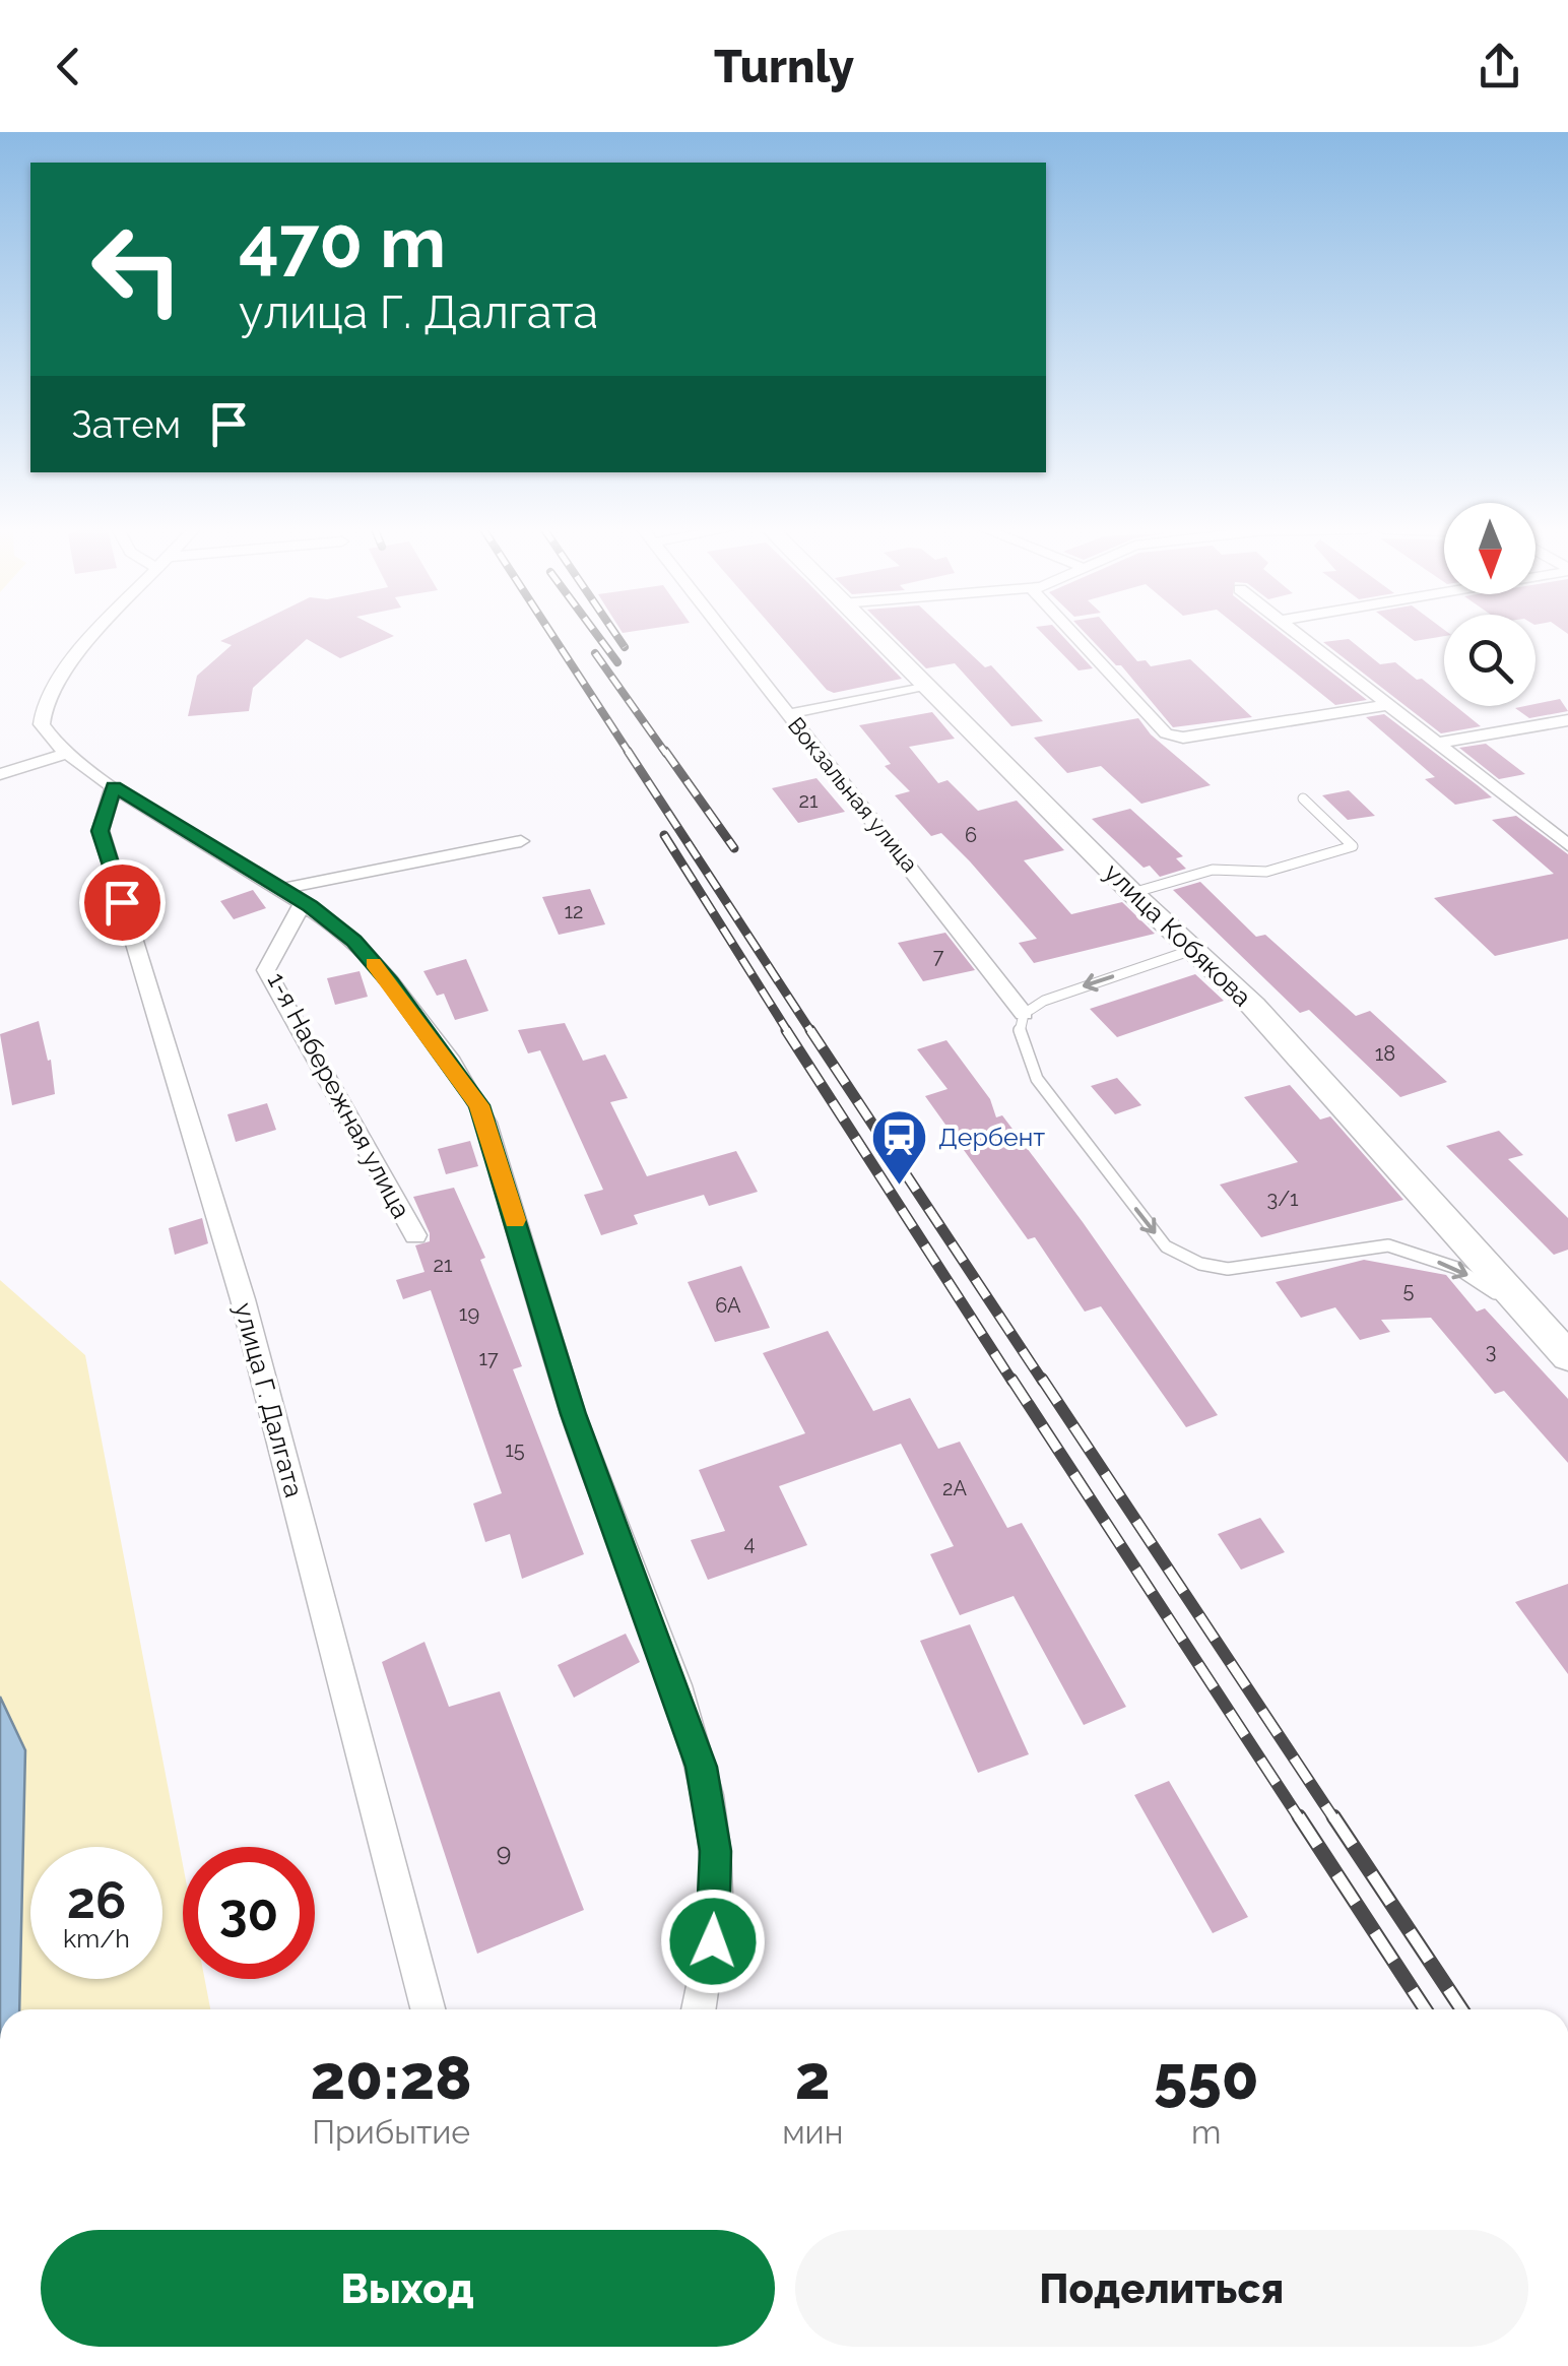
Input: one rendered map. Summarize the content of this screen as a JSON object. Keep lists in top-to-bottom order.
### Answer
{
  "streets": {
    "street": [
      "Вокзальная улица",
      "улица Кобякова",
      "1-я Набережная улица",
      "улица Г. Далгата"
    ]
  },
  "places": {
    "station": ["Дербент"]
  },
  "house_numbers": [
    "21",
    "6",
    "12",
    "7",
    "18",
    "3/1",
    "21",
    "5",
    "6А",
    "19",
    "3",
    "17",
    "15",
    "2А",
    "4",
    "9"
  ],
  "north": "bottom",
  "page": {
    "header": "Turnly",
    "turn": ["470 m", "улица Г. Далгата"],
    "then": "Затем",
    "speed": "26 km/h",
    "limit": "30",
    "eta": [
      "20:28",
      "Прибытие",
      "2",
      "мин",
      "550",
      "m"
    ],
    "buttons": ["Выход", "Поделиться"]
  }
}
